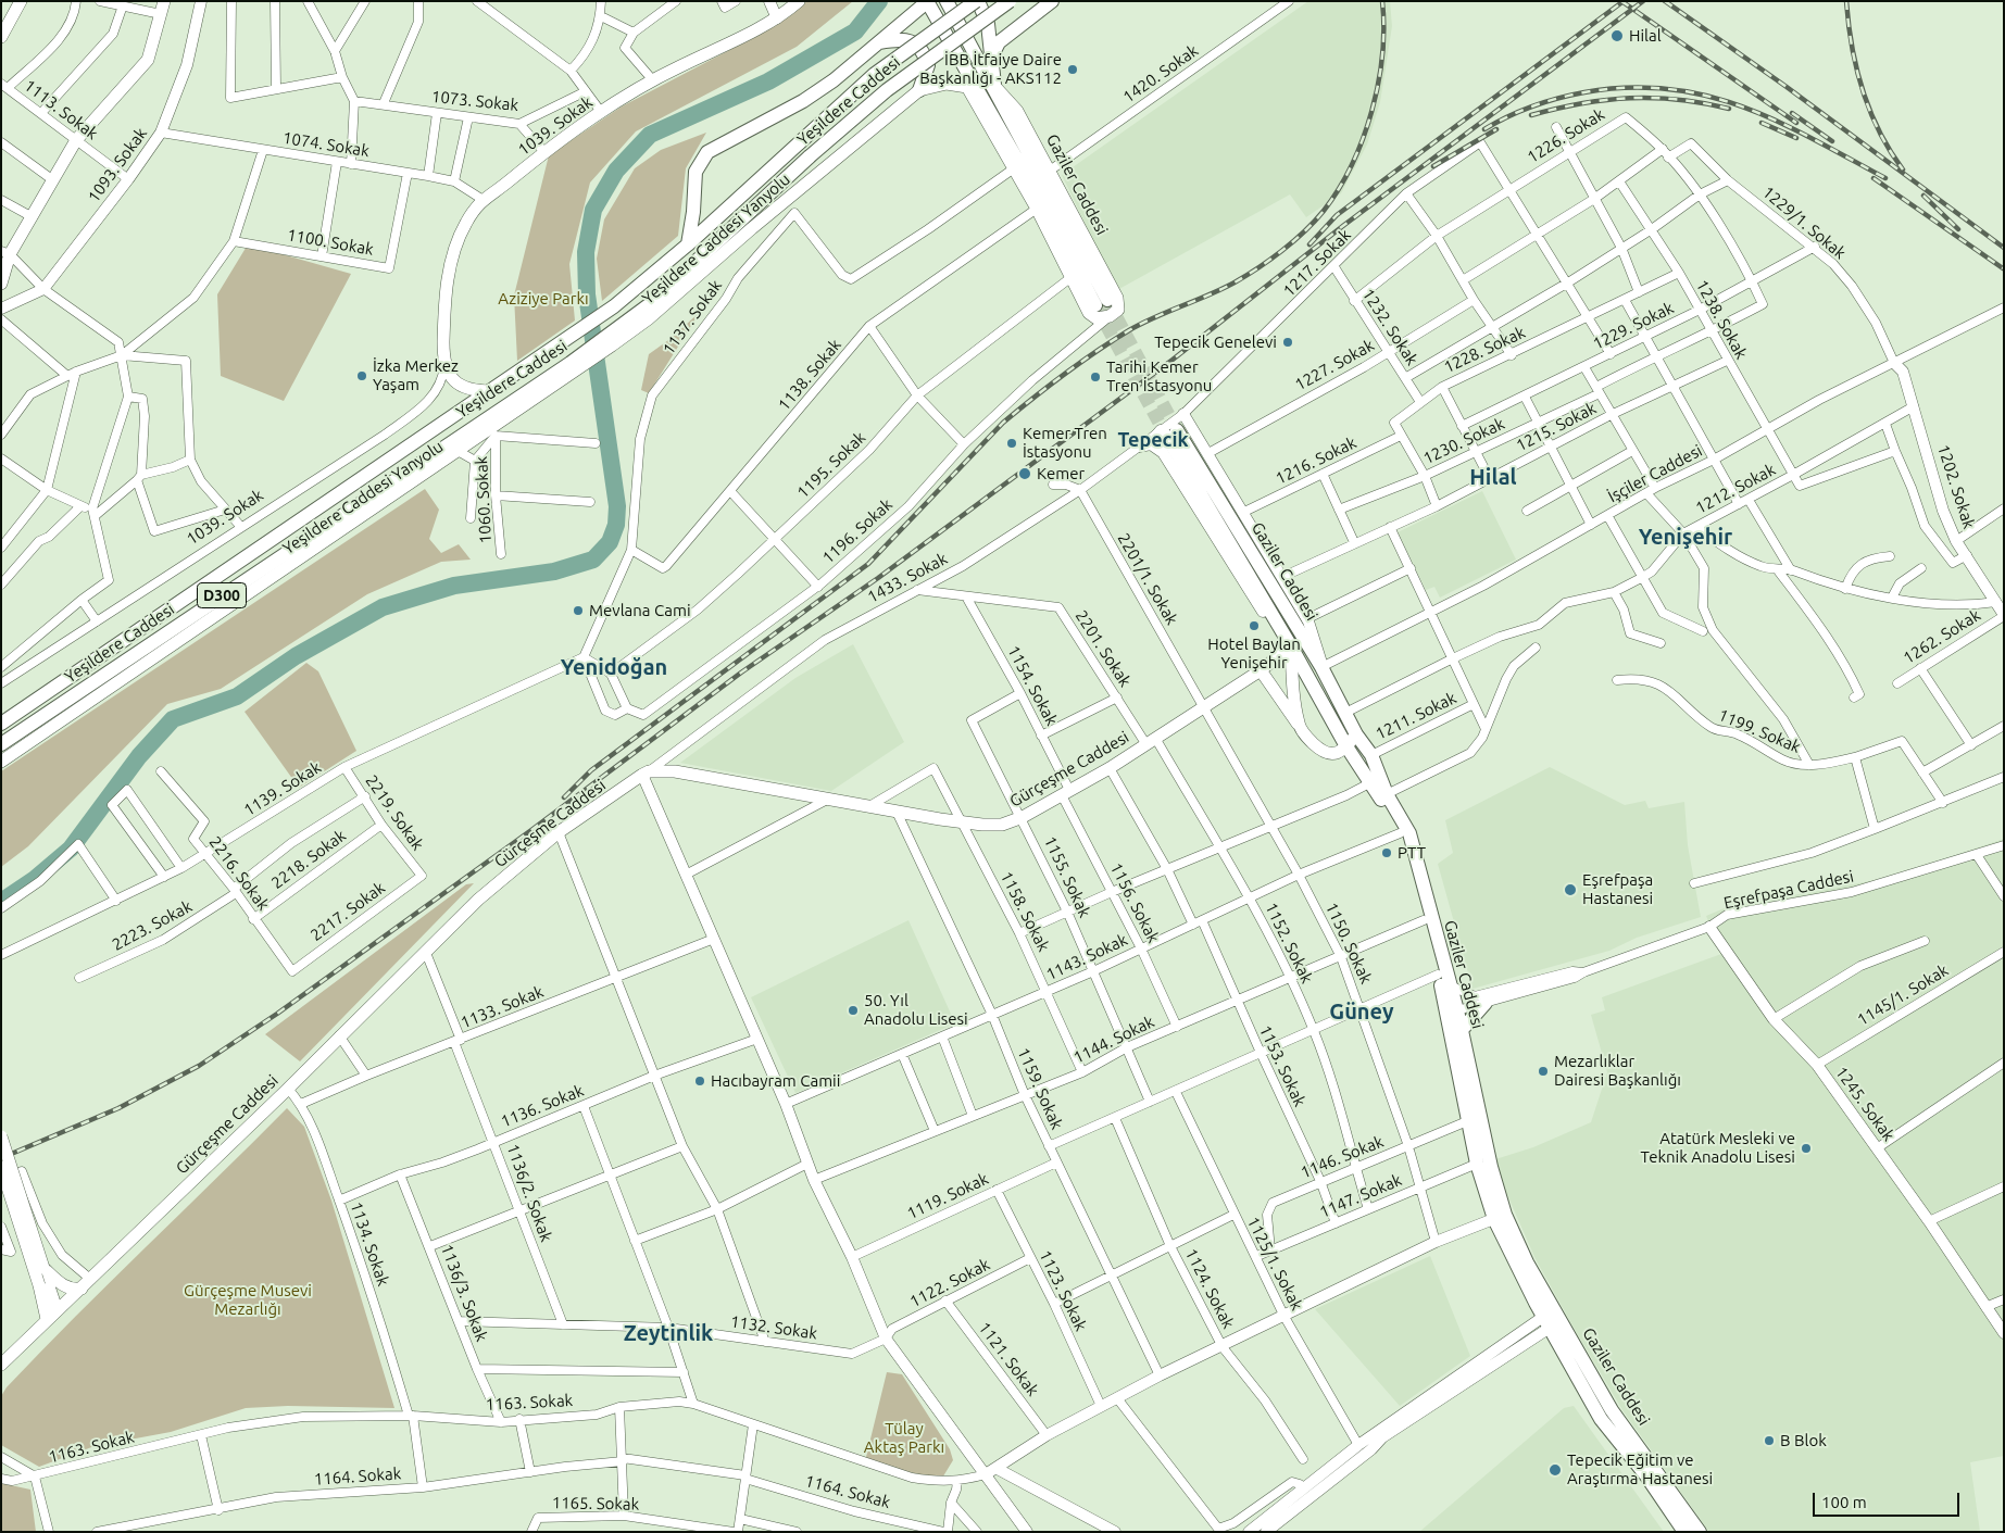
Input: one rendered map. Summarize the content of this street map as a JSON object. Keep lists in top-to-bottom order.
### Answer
{
  "streets": {
    "main road": [
      "Yeşildere Caddesi",
      "1039. Sokak",
      "Gaziler Caddesi",
      "Yeşildere Caddesi Yanyolu",
      "D300",
      "Gürçeşme Caddesi"
    ],
    "street": [
      "1420. Sokak",
      "1073. Sokak",
      "1113. Sokak",
      "1226. Sokak",
      "1074. Sokak",
      "1093. Sokak",
      "1229/1. Sokak",
      "1100. Sokak",
      "1217. Sokak",
      "1137. Sokak",
      "1238. Sokak",
      "1229. Sokak",
      "1232. Sokak",
      "1228. Sokak",
      "1227. Sokak",
      "1138. Sokak",
      "1215. Sokak",
      "1230. Sokak",
      "1216. Sokak",
      "1195. Sokak",
      "İşçiler Caddesi",
      "1202. Sokak",
      "1212. Sokak",
      "1060. Sokak",
      "1196. Sokak",
      "1433. Sokak",
      "2201/1. Sokak",
      "1262. Sokak",
      "2201. Sokak",
      "1154. Sokak",
      "1211. Sokak",
      "1199. Sokak",
      "1139. Sokak",
      "2219. Sokak",
      "2218. Sokak",
      "2216. Sokak",
      "1155. Sokak",
      "Eşrefpaşa Caddesi",
      "1156. Sokak",
      "2217. Sokak",
      "1158. Sokak",
      "2223. Sokak",
      "1152. Sokak",
      "1150. Sokak",
      "1143. Sokak",
      "1145/1. Sokak",
      "1133. Sokak",
      "1144. Sokak",
      "1153. Sokak",
      "1159. Sokak",
      "1245. Sokak",
      "1136. Sokak",
      "1146. Sokak",
      "1136/2. Sokak",
      "1119. Sokak",
      "1147. Sokak",
      "1134. Sokak",
      "1125/1. Sokak",
      "1122. Sokak",
      "1124. Sokak",
      "1123. Sokak",
      "1136/3. Sokak",
      "1132. Sokak",
      "1121. Sokak",
      "1163. Sokak",
      "1164. Sokak",
      "1165. Sokak"
    ]
  },
  "crossings": [
    ["1420. Sokak", "Gaziler Caddesi"],
    ["Yeşildere Caddesi", "Yeşildere Caddesi Yanyolu"],
    ["1113. Sokak", "1093. Sokak"],
    ["1039. Sokak", "1074. Sokak"],
    ["1226. Sokak", "1229/1. Sokak"],
    ["1226. Sokak", "1217. Sokak"],
    ["1226. Sokak", "1229. Sokak"],
    ["1226. Sokak", "1232. Sokak"],
    ["1226. Sokak", "1230. Sokak"],
    ["1074. Sokak", "1093. Sokak"],
    ["1074. Sokak", "1100. Sokak"],
    ["Gaziler Caddesi", "İşçiler Caddesi"],
    ["Gaziler Caddesi", "1212. Sokak"],
    ["Gaziler Caddesi", "1196. Sokak"],
    ["Gaziler Caddesi", "1433. Sokak"],
    ["Gaziler Caddesi", "1211. Sokak"],
    ["Gaziler Caddesi", "Gürçeşme Caddesi"],
    ["Gaziler Caddesi", "Eşrefpaşa Caddesi"],
    ["Gaziler Caddesi", "1143. Sokak"],
    ["Gaziler Caddesi", "1144. Sokak"],
    ["Gaziler Caddesi", "1146. Sokak"],
    ["Gaziler Caddesi", "1147. Sokak"],
    ["1229/1. Sokak", "1229. Sokak"],
    ["1229/1. Sokak", "İşçiler Caddesi"],
    ["1229/1. Sokak", "1202. Sokak"],
    ["1217. Sokak", "1232. Sokak"],
    ["1217. Sokak", "1433. Sokak"],
    ["1137. Sokak", "1138. Sokak"],
    ["1137. Sokak", "1139. Sokak"],
    ["1238. Sokak", "1229. Sokak"],
    ["1238. Sokak", "1228. Sokak"],
    ["1238. Sokak", "1215. Sokak"],
    ["1238. Sokak", "1230. Sokak"],
    ["1238. Sokak", "İşçiler Caddesi"],
    ["1238. Sokak", "1212. Sokak"],
    ["1229. Sokak", "1230. Sokak"],
    ["1232. Sokak", "1228. Sokak"],
    ["1232. Sokak", "1227. Sokak"],
    ["1228. Sokak", "1216. Sokak"],
    ["İşçiler Caddesi", "1202. Sokak"],
    ["1202. Sokak", "1212. Sokak"],
    ["1202. Sokak", "1262. Sokak"],
    ["1433. Sokak", "2201/1. Sokak"],
    ["1433. Sokak", "2201. Sokak"],
    ["1433. Sokak", "Gürçeşme Caddesi"],
    ["2201/1. Sokak", "Gürçeşme Caddesi"],
    ["2201/1. Sokak", "1150. Sokak"],
    ["2201. Sokak", "1154. Sokak"],
    ["2201. Sokak", "Gürçeşme Caddesi"],
    ["2201. Sokak", "1152. Sokak"],
    ["1154. Sokak", "Gürçeşme Caddesi"],
    ["1154. Sokak", "1155. Sokak"],
    ["1154. Sokak", "1156. Sokak"],
    ["Gürçeşme Caddesi", "1155. Sokak"],
    ["Gürçeşme Caddesi", "1156. Sokak"],
    ["Gürçeşme Caddesi", "1158. Sokak"],
    ["Gürçeşme Caddesi", "1152. Sokak"],
    ["Gürçeşme Caddesi", "1150. Sokak"],
    ["Gürçeşme Caddesi", "1159. Sokak"],
    ["Gürçeşme Caddesi", "1136/2. Sokak"],
    ["Gürçeşme Caddesi", "1134. Sokak"],
    ["1139. Sokak", "2219. Sokak"],
    ["1139. Sokak", "2216. Sokak"],
    ["2219. Sokak", "2218. Sokak"],
    ["2219. Sokak", "2217. Sokak"],
    ["2219. Sokak", "2223. Sokak"],
    ["2218. Sokak", "2216. Sokak"],
    ["2216. Sokak", "2217. Sokak"],
    ["2216. Sokak", "2223. Sokak"],
    ["1155. Sokak", "1143. Sokak"],
    ["1155. Sokak", "1144. Sokak"],
    ["Eşrefpaşa Caddesi", "1245. Sokak"],
    ["1156. Sokak", "1143. Sokak"],
    ["1156. Sokak", "1144. Sokak"],
    ["1158. Sokak", "1143. Sokak"],
    ["1158. Sokak", "1144. Sokak"],
    ["1152. Sokak", "1143. Sokak"],
    ["1152. Sokak", "1144. Sokak"],
    ["1152. Sokak", "1146. Sokak"],
    ["1152. Sokak", "1147. Sokak"],
    ["1150. Sokak", "1143. Sokak"],
    ["1150. Sokak", "1144. Sokak"],
    ["1150. Sokak", "1146. Sokak"],
    ["1150. Sokak", "1147. Sokak"],
    ["1143. Sokak", "1153. Sokak"],
    ["1143. Sokak", "1159. Sokak"],
    ["1145/1. Sokak", "1245. Sokak"],
    ["1133. Sokak", "1136/2. Sokak"],
    ["1133. Sokak", "1134. Sokak"],
    ["1144. Sokak", "1153. Sokak"],
    ["1144. Sokak", "1159. Sokak"],
    ["1153. Sokak", "1146. Sokak"],
    ["1153. Sokak", "1147. Sokak"],
    ["1159. Sokak", "1119. Sokak"],
    ["1136. Sokak", "1136/2. Sokak"],
    ["1136. Sokak", "1134. Sokak"],
    ["1136. Sokak", "1136/3. Sokak"],
    ["1146. Sokak", "1147. Sokak"],
    ["1136/2. Sokak", "1132. Sokak"],
    ["1119. Sokak", "1123. Sokak"],
    ["1147. Sokak", "1125/1. Sokak"],
    ["1134. Sokak", "1163. Sokak"],
    ["1134. Sokak", "1164. Sokak"],
    ["1122. Sokak", "1123. Sokak"],
    ["1122. Sokak", "1132. Sokak"],
    ["1122. Sokak", "1121. Sokak"],
    ["1136/3. Sokak", "1132. Sokak"],
    ["1136/3. Sokak", "1163. Sokak"]
  ],
  "districts": [
    "Tepecik",
    "Hilal",
    "Yenişehir",
    "Yenidoğan",
    "Güney",
    "Zeytinlik"
  ],
  "parks": ["Aziziye Parkı", "Gürçeşme Musevi Mezarlığı", "Tülay Aktaş Parkı"],
  "places": [
    "Hilal",
    "İBB İtfaiye Daire Başkanlığı - AKS112",
    "Tepecik Genelevi",
    "İzka Merkez Yaşam",
    "Tarihi Kemer Tren İstasyonu",
    "Kemer Tren İstasyonu",
    "Kemer",
    "Mevlana Cami",
    "Hotel Baylan Yenişehir",
    "PTT",
    "Eşrefpaşa Hastanesi",
    "50. Yıl Anadolu Lisesi",
    "Mezarlıklar Dairesi Başkanlığı",
    "Hacıbayram Camii",
    "Atatürk Mesleki ve Teknik Anadolu Lisesi",
    "B Blok",
    "Tepecik Eğitim ve Araştırma Hastanesi"
  ],
  "scale_bar": "100 m"
}
